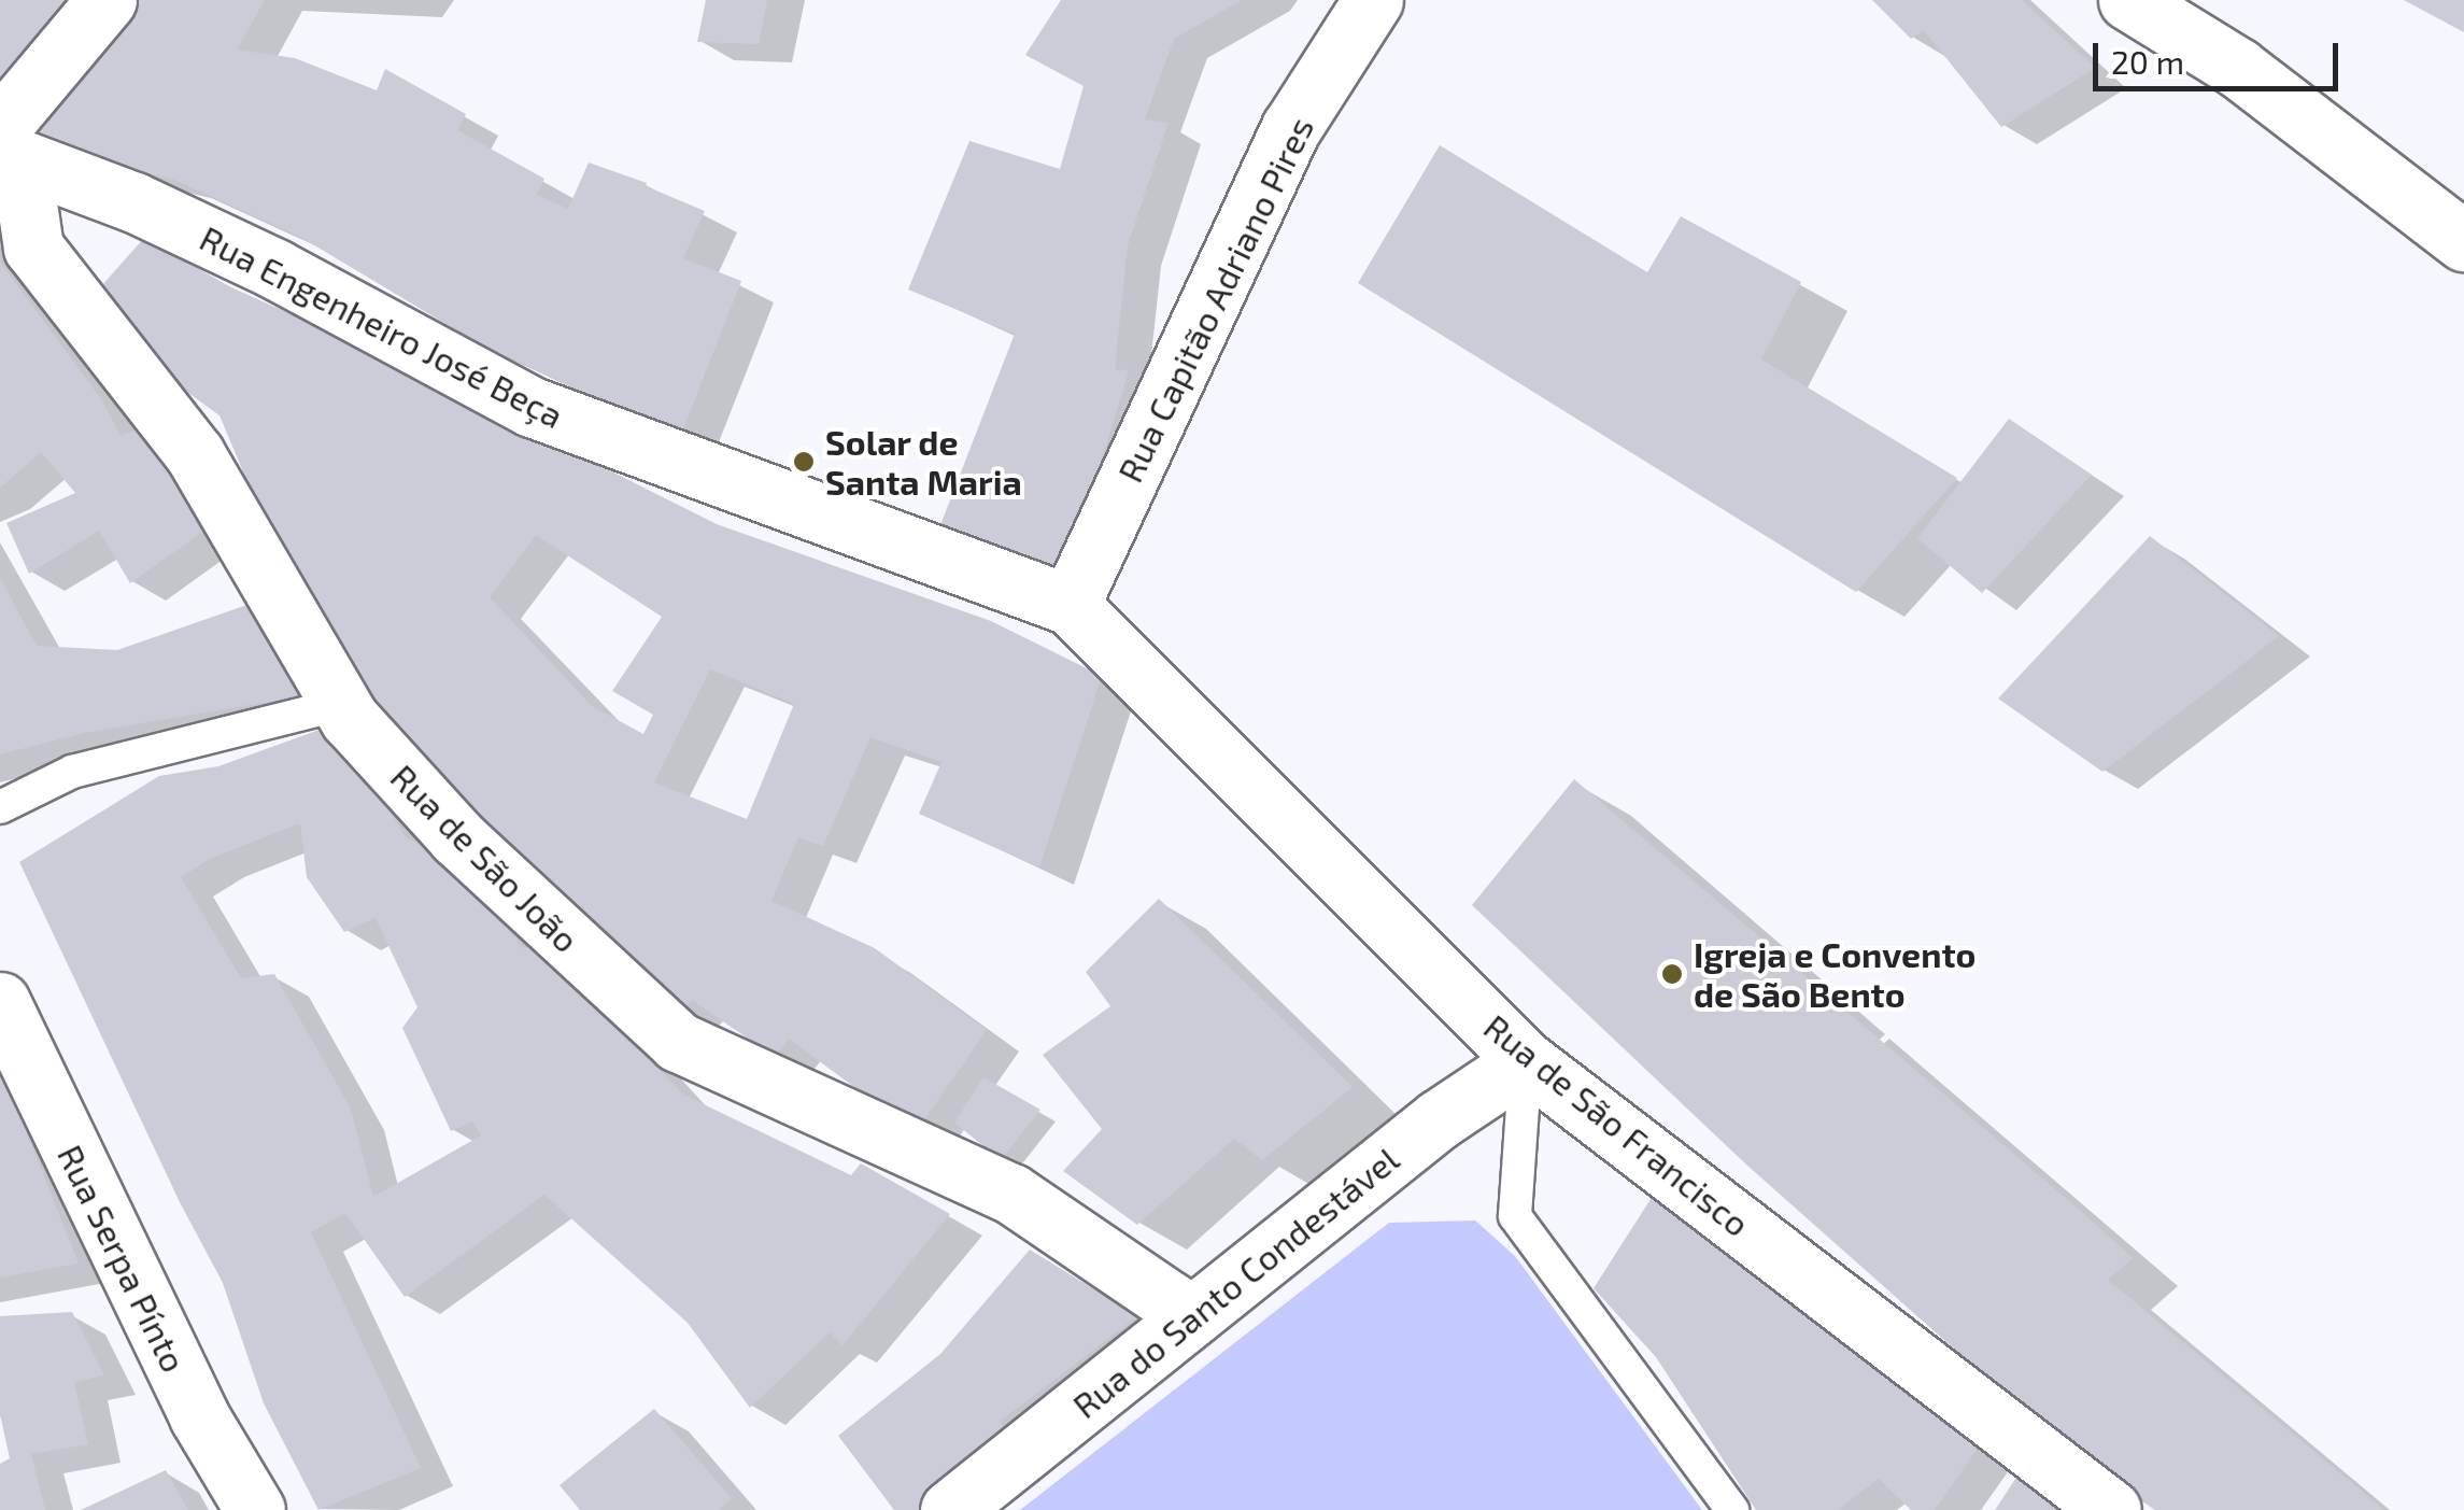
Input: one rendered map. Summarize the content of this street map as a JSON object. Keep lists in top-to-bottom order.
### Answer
{
  "streets": {
    "street": [
      "Rua Capitão Adriano Pires",
      "Rua Engenheiro José Beça",
      "Rua de São João",
      "Rua de São Francisco",
      "Rua Serpa Pínto",
      "Rua do Santo Condestável"
    ]
  },
  "crossings": [
    ["Rua Capitão Adriano Pires", "Rua Engenheiro José Beça"],
    ["Rua Capitão Adriano Pires", "Rua de São Francisco"],
    ["Rua Engenheiro José Beça", "Rua de São João"],
    ["Rua Engenheiro José Beça", "Rua de São Francisco"],
    ["Rua de São João", "Rua do Santo Condestável"],
    ["Rua de São Francisco", "Rua do Santo Condestável"]
  ],
  "places": ["Solar de Santa Maria", "Igreja e Convento de São Bento"],
  "scale_bar": "20 m"
}
